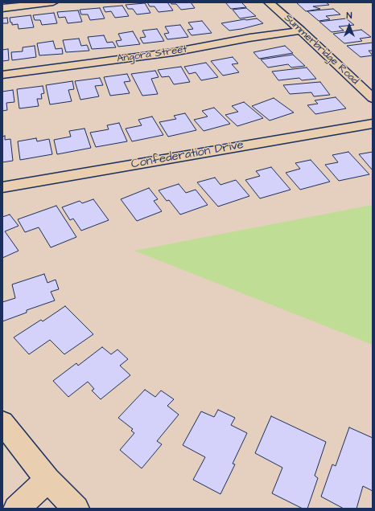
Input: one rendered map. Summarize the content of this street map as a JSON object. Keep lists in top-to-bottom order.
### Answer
{
  "streets": {
    "street": ["Summerbridge Road", "Angora Street", "Confederation Drive"]
  },
  "crossings": [
    ["Summerbridge Road", "Angora Street"]
  ],
  "north": "top"
}
